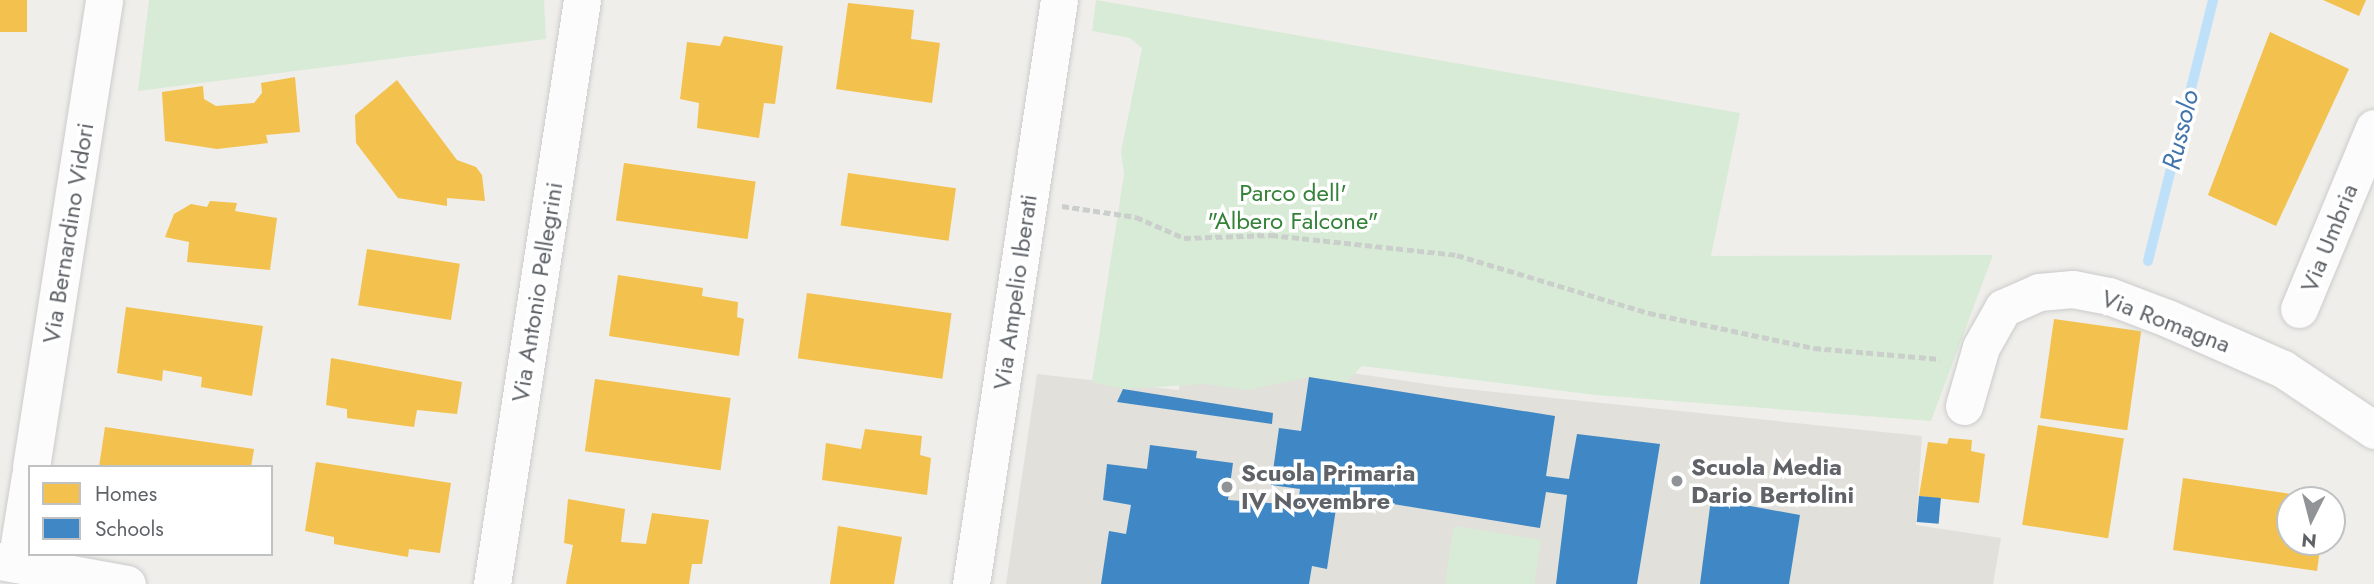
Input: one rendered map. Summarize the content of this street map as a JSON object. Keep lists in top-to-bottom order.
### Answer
{
  "streets": {
    "street": [
      "Via Bernardino Vidori",
      "Via Umbria",
      "Via Antonio Pellegrini",
      "Via Ampelio Iberati",
      "Via Romagna"
    ]
  },
  "water": ["Russolo"],
  "parks": ["Parco dell' \"Albero Falcone\""],
  "places": ["Scuola Media Dario Bertolini", "Scuola Primaria IV Novembre"],
  "legend": ["Homes", "Schools"],
  "north": "bottom"
}
